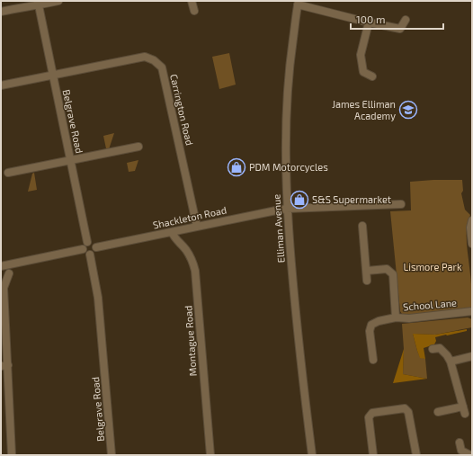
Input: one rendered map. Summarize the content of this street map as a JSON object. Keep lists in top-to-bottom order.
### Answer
{
  "streets": {
    "street": [
      "Carrington Road",
      "Belgrave Road",
      "Shackleton Road",
      "Elliman Avenue",
      "School Lane",
      "Montague Road"
    ]
  },
  "crossings": [
    ["Carrington Road", "Belgrave Road"],
    ["Carrington Road", "Shackleton Road"],
    ["Belgrave Road", "Shackleton Road"],
    ["Shackleton Road", "Elliman Avenue"],
    ["Shackleton Road", "Montague Road"]
  ],
  "parks": ["Lismore Park"],
  "places": {
    "school or university": ["James Elliman Academy"],
    "shop": ["PDM Motorcycles", "S&S Supermarket"]
  },
  "scale_bar": "100 m"
}
